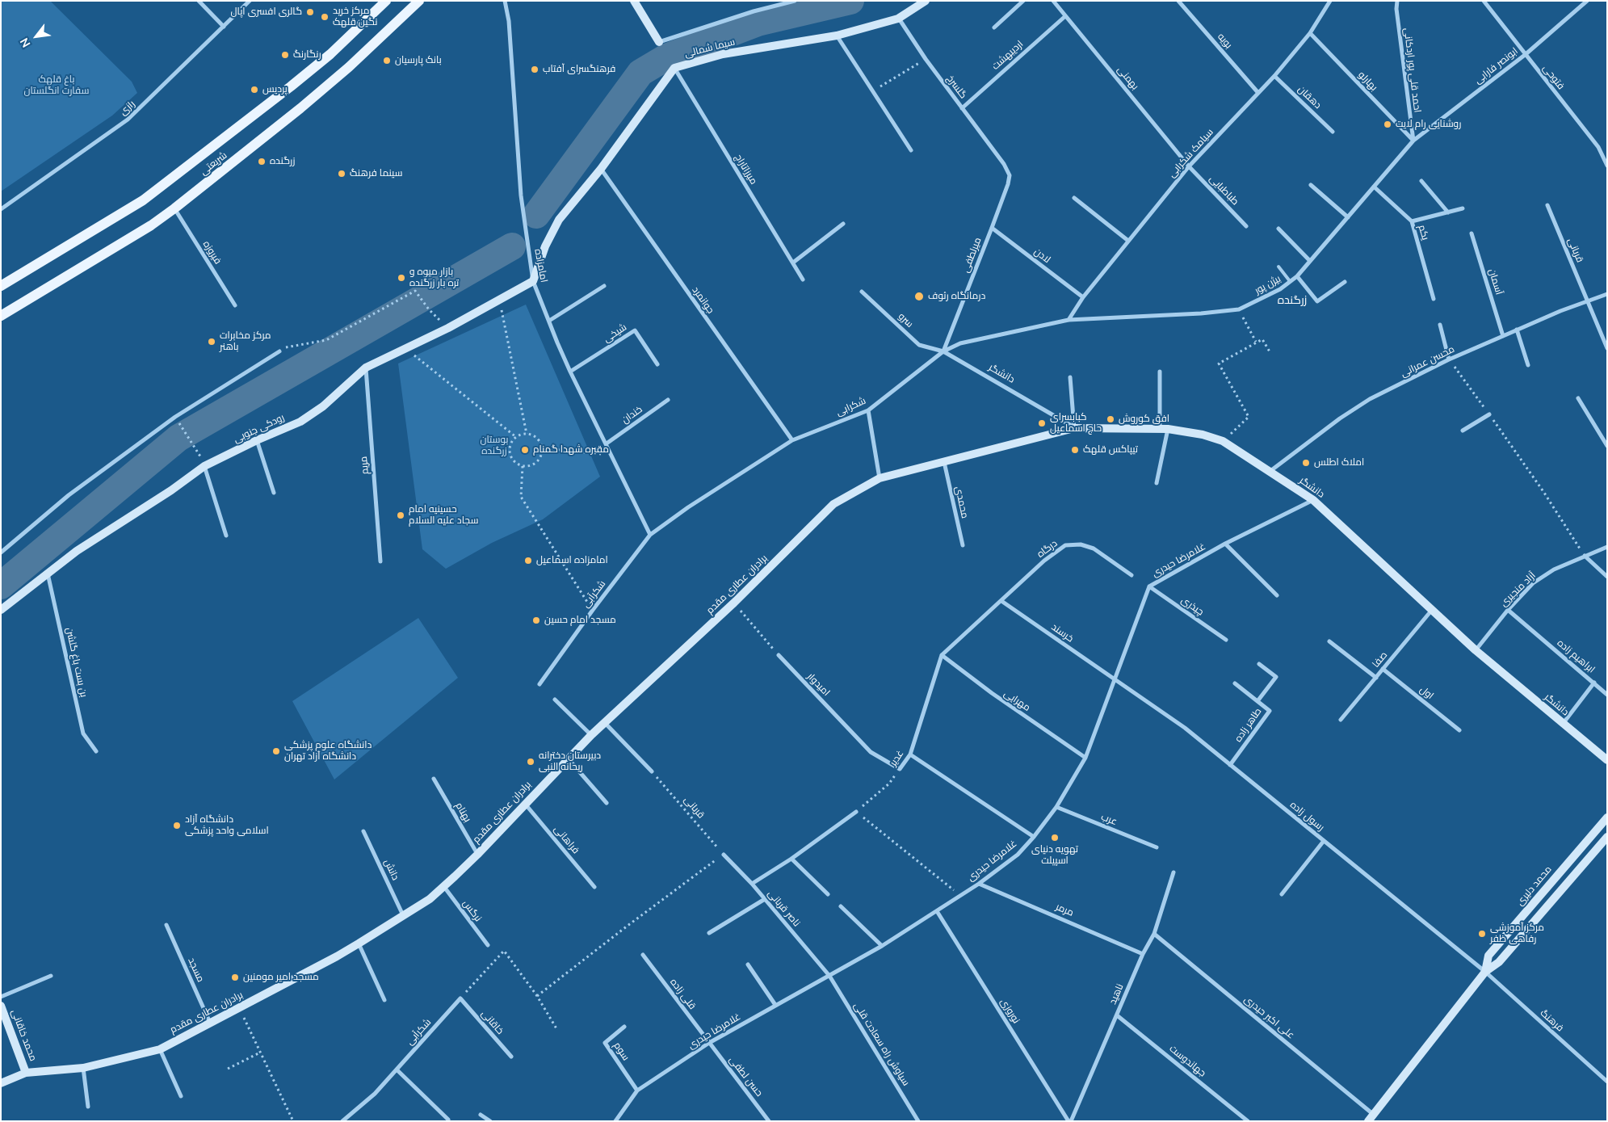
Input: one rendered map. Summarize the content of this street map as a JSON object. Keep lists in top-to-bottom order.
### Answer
{
  "streets": {
    "main road": ["شریعتی"],
    "street": [
      "بویه",
      "سیما شمالی",
      "اردیبهشت",
      "ابونصر فارابی",
      "احمد قلی پور اردکانی",
      "فتوحی",
      "بهمنی",
      "بهارلو",
      "گلسرخ",
      "دهقان",
      "رازی",
      "سیامک شکرابی",
      "میرزاتاراج",
      "طباطبایی",
      "یکم",
      "قربانی",
      "فیروزه",
      "میرلطفی",
      "لادن",
      "امامزاده",
      "آسمان",
      "بیژن پور",
      "جوانمرد",
      "سرو",
      "شیخی",
      "محسن عمرانی",
      "دانشگر",
      "شکرابی",
      "خندان",
      "رودکی جنوبی",
      "مریم",
      "محمدی",
      "درگاه",
      "غلامرضا حیدری",
      "برادران عطاری مقدم",
      "آزاد منجیری",
      "شکرآبی",
      "چیذری",
      "خرسند",
      "ابراهیم زاده",
      "صفا",
      "بن بست باغ گلشن",
      "امیدوار",
      "اول",
      "مهرایی",
      "طاهر زاده",
      "غدیر",
      "بهنام",
      "رسول زاده",
      "عرب",
      "فراهانی",
      "دانش",
      "محمد دلیری",
      "ناصر قربانی",
      "مرمر",
      "نرگس",
      "مسجد",
      "قلی زاده",
      "ناهید",
      "نوروزی",
      "علی اکبر حیدری",
      "فرهنگ",
      "خاقانی",
      "محمد خاقانی",
      "سیاوش راه سعادت قلی",
      "سوم",
      "جهاندوست",
      "حسن لطفی"
    ]
  },
  "crossings": [
    ["بویه", "سیامک شکرابی"],
    ["سیما شمالی", "گلسرخ"],
    ["سیما شمالی", "میرزاتاراج"],
    ["سیما شمالی", "امامزاده"],
    ["سیما شمالی", "جوانمرد"],
    ["سیما شمالی", "رودکی جنوبی"],
    ["اردیبهشت", "بهمنی"],
    ["اردیبهشت", "گلسرخ"],
    ["ابونصر فارابی", "احمد قلی پور اردکانی"],
    ["ابونصر فارابی", "فتوحی"],
    ["ابونصر فارابی", "بهارلو"],
    ["ابونصر فارابی", "بیژن پور"],
    ["احمد قلی پور اردکانی", "بهارلو"],
    ["احمد قلی پور اردکانی", "بیژن پور"],
    ["بهمنی", "سیامک شکرابی"],
    ["بهمنی", "طباطبایی"],
    ["بهارلو", "سیامک شکرابی"],
    ["بهارلو", "بیژن پور"],
    ["گلسرخ", "میرلطفی"],
    ["دهقان", "سیامک شکرابی"],
    ["سیامک شکرابی", "طباطبایی"],
    ["سیامک شکرابی", "لادن"],
    ["سیامک شکرابی", "بیژن پور"],
    ["سیامک شکرابی", "شکرابی"],
    ["شریعتی", "فیروزه"],
    ["قربانی", "محسن عمرانی"],
    ["قربانی", "ناصر قربانی"],
    ["میرلطفی", "لادن"],
    ["میرلطفی", "سرو"],
    ["میرلطفی", "دانشگر"],
    ["میرلطفی", "شکرابی"],
    ["امامزاده", "شیخی"],
    ["امامزاده", "شکرابی"],
    ["امامزاده", "خندان"],
    ["امامزاده", "رودکی جنوبی"],
    ["امامزاده", "شکرآبی"],
    ["آسمان", "محسن عمرانی"],
    ["بیژن پور", "شکرابی"],
    ["جوانمرد", "شکرابی"],
    ["سرو", "دانشگر"],
    ["سرو", "شکرابی"],
    ["محسن عمرانی", "دانشگر"],
    ["دانشگر", "شکرابی"],
    ["دانشگر", "غلامرضا حیدری"],
    ["دانشگر", "برادران عطاری مقدم"],
    ["دانشگر", "آزاد منجیری"],
    ["دانشگر", "ابراهیم زاده"],
    ["دانشگر", "صفا"],
    ["شکرابی", "شکرآبی"],
    ["رودکی جنوبی", "مریم"],
    ["رودکی جنوبی", "بن بست باغ گلشن"],
    ["محمدی", "برادران عطاری مقدم"],
    ["درگاه", "خرسند"],
    ["غلامرضا حیدری", "چیذری"],
    ["غلامرضا حیدری", "خرسند"],
    ["غلامرضا حیدری", "مهرایی"],
    ["غلامرضا حیدری", "رسول زاده"],
    ["غلامرضا حیدری", "عرب"],
    ["غلامرضا حیدری", "ناصر قربانی"],
    ["غلامرضا حیدری", "مرمر"],
    ["غلامرضا حیدری", "قلی زاده"],
    ["غلامرضا حیدری", "نوروزی"],
    ["غلامرضا حیدری", "سیاوش راه سعادت قلی"],
    ["غلامرضا حیدری", "سوم"],
    ["غلامرضا حیدری", "حسن لطفی"],
    ["برادران عطاری مقدم", "بهنام"],
    ["برادران عطاری مقدم", "فراهانی"],
    ["برادران عطاری مقدم", "دانش"],
    ["برادران عطاری مقدم", "نرگس"],
    ["برادران عطاری مقدم", "مسجد"],
    ["برادران عطاری مقدم", "محمد خاقانی"],
    ["آزاد منجیری", "ابراهیم زاده"],
    ["شکرآبی", "خاقانی"],
    ["خرسند", "رسول زاده"],
    ["صفا", "اول"],
    ["امیدوار", "غدیر"],
    ["مهرایی", "غدیر"],
    ["طاهر زاده", "رسول زاده"],
    ["رسول زاده", "محمد دلیری"],
    ["رسول زاده", "فرهنگ"],
    ["محمد دلیری", "علی اکبر حیدری"],
    ["محمد دلیری", "فرهنگ"],
    ["ناصر قربانی", "سیاوش راه سعادت قلی"],
    ["مرمر", "ناهید"],
    ["قلی زاده", "حسن لطفی"],
    ["ناهید", "نوروزی"],
    ["ناهید", "علی اکبر حیدری"],
    ["ناهید", "جهاندوست"]
  ],
  "districts": ["زرگنده"],
  "parks": ["باغ قلهک سفارت انگلستان", "بوستان زرگنده"],
  "places": [
    "گالری افسری اپال",
    "مرکز خرید نگین قلهک",
    "رنگارنگ",
    "بانک پارسیان",
    "فرهنگسرای آفتاب",
    "پردیس",
    "روشنایی رام لایت",
    "زرگنده",
    "سینما فرهنگ",
    "بازار میوه و تره بار زرگنده",
    "درمانگاه رئوف",
    "مرکز مخابرات باهنر",
    "افق کوروش",
    "کبابسرای حاج اسماعیل",
    "مقبره شهدا گمنام",
    "تیپاکس قلهک",
    "املاک اطلس",
    "حسینیه امام سجاد علیه السلام",
    "امامزاده اسماعیل",
    "مسجد امام حسین",
    "دانشگاه علوم پزشکی دانشگاه آزاد تهران",
    "دبیرستان دخترانه ریحانه النبی",
    "دانشگاه آزاد اسلامی واحد پزشکی",
    "تهویه دنیای اسپیلت",
    "مرکز آموزشی رفاهی ظفر",
    "مسجد امیر مومنین"
  ],
  "north": "bottom left"
}
